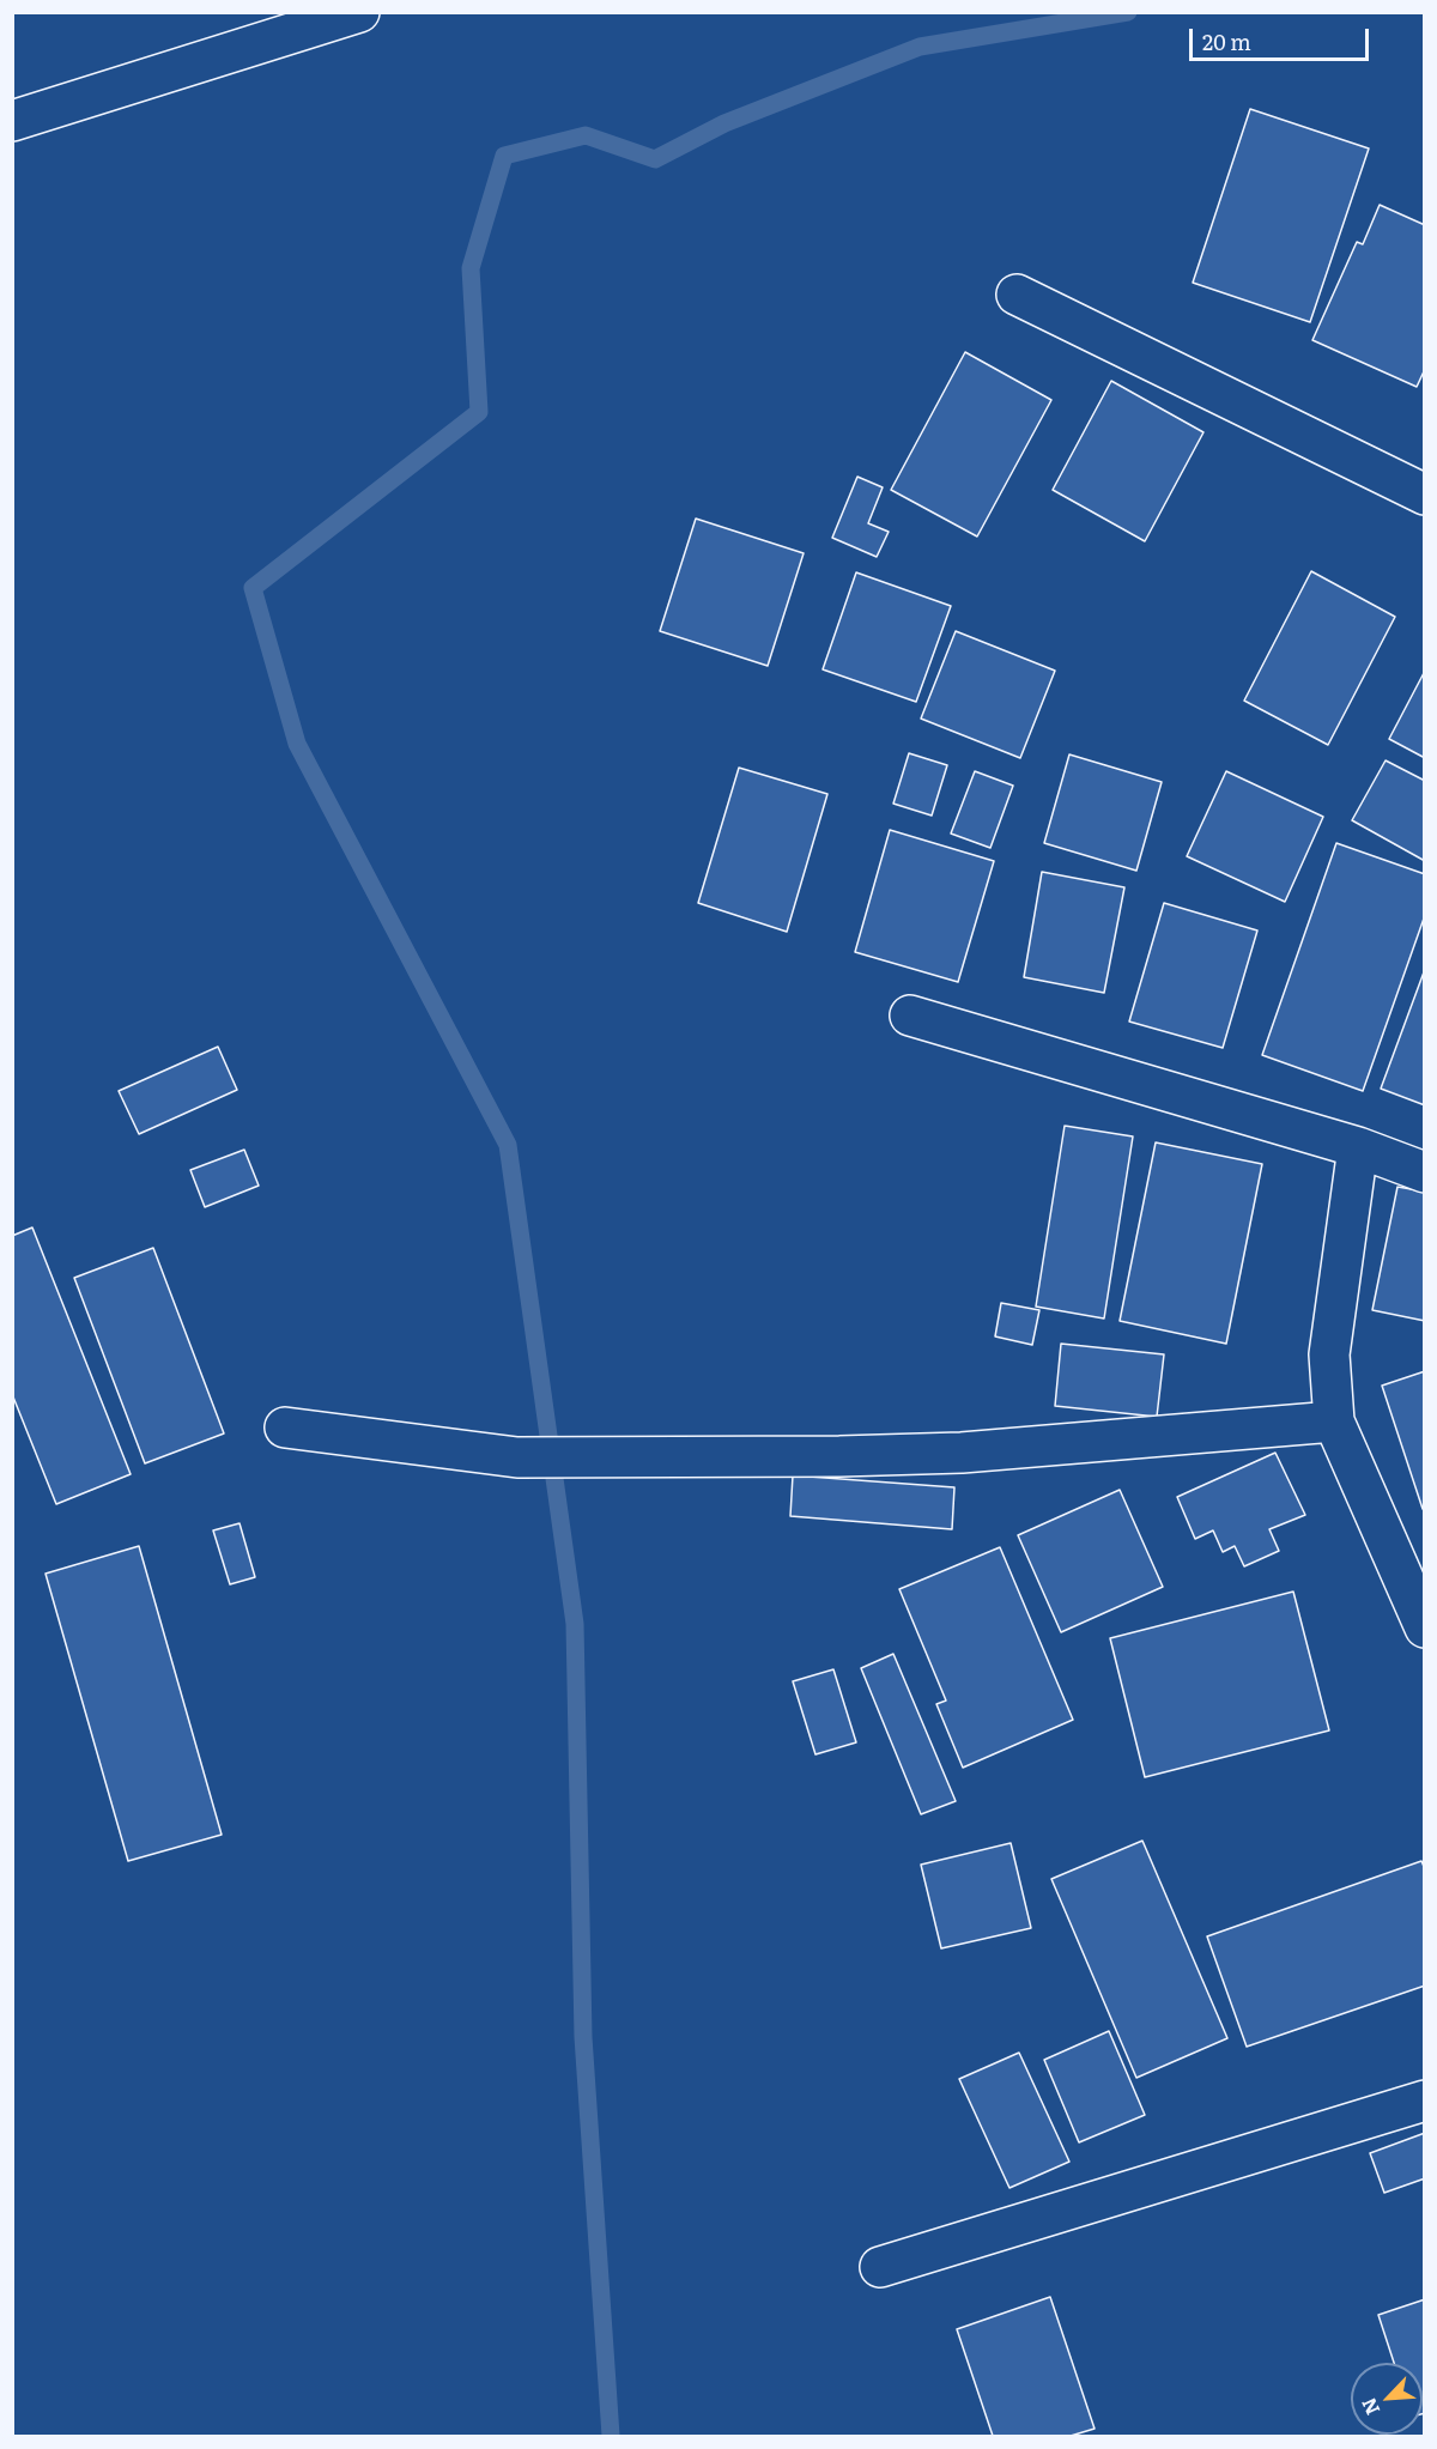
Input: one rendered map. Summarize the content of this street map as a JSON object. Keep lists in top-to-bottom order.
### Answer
{
  "scale_bar": "20 m",
  "north": "bottom left"
}
